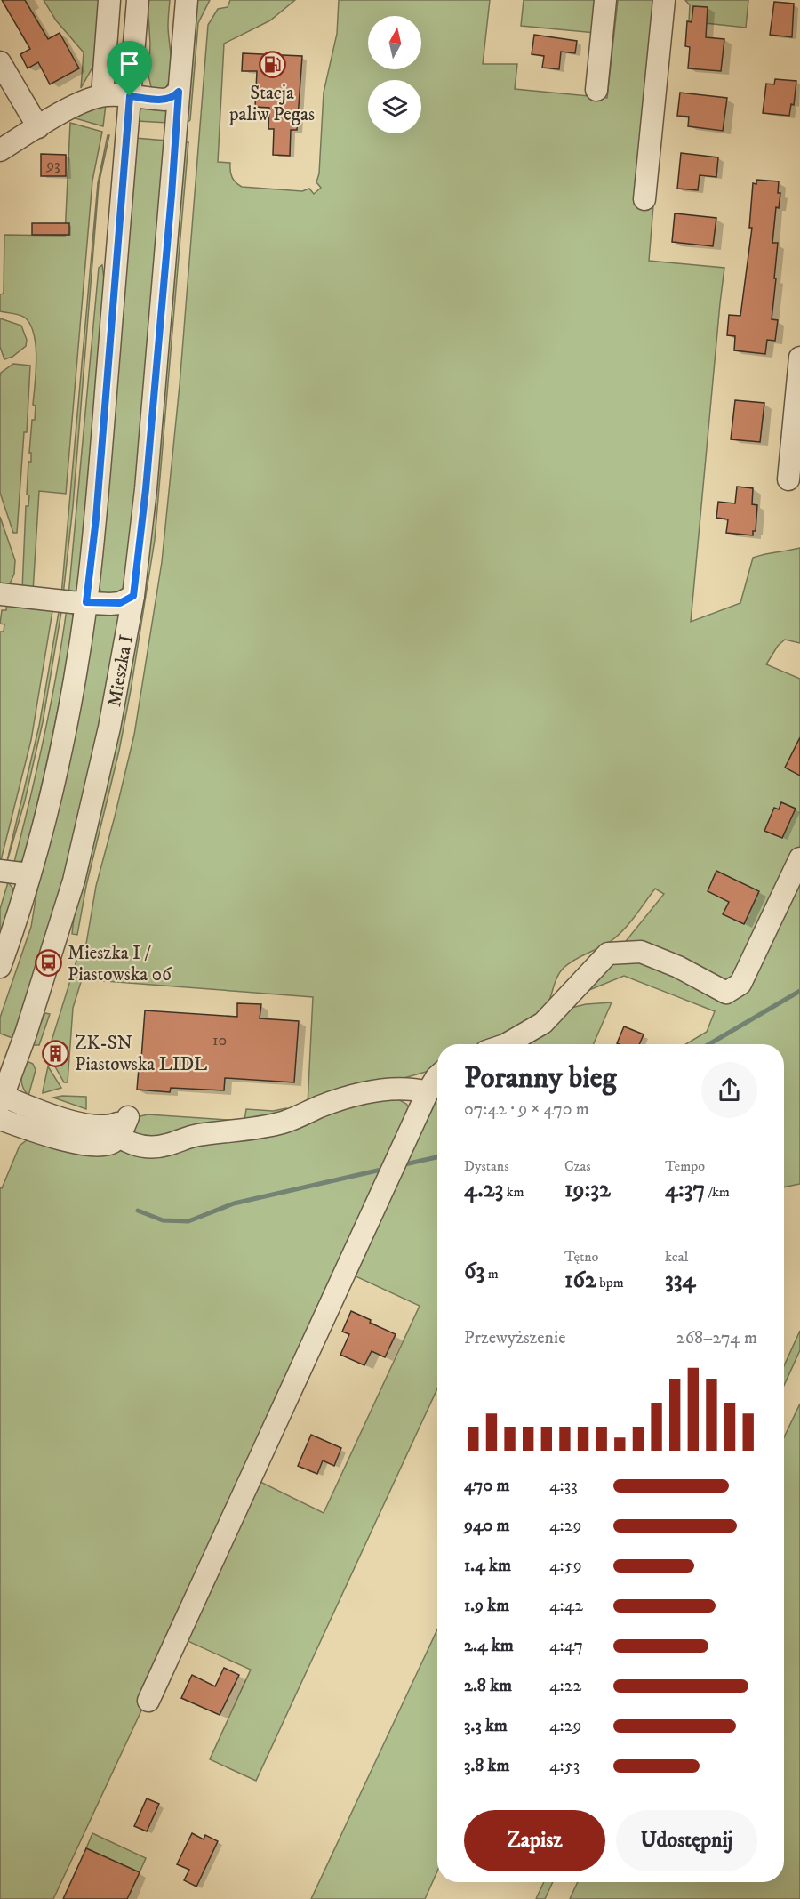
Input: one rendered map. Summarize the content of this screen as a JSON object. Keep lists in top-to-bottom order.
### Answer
{
  "streets": {
    "street": ["Mieszka I"]
  },
  "places": {
    "fuel station": ["Stacja paliw Pegas"],
    "bus stop": ["Mieszka I / Piastowska 06"],
    "building": ["ZK-SN Piastowska LIDL"]
  },
  "house_numbers": ["93", "10"],
  "north": "top",
  "page": {
    "heading": ["Poranny bieg", "07:42 · 9 × 470 m"],
    "stats": [
      ["Dystans", "4.23 km"],
      ["Czas", "19:32"],
      ["Tempo", "4:37 /km"],
      ["63 m"],
      ["Tętno", "162 bpm"],
      ["kcal", "334"]
    ],
    "chart": ["Przewyższenie", "268–274 m"],
    "list": [
      {
        "name": "470 m",
        "note": "4:33"
      },
      {
        "name": "940 m",
        "note": "4:29"
      },
      {
        "name": "1.4 km",
        "note": "4:59"
      },
      {
        "name": "1.9 km",
        "note": "4:42"
      },
      {
        "name": "2.4 km",
        "note": "4:47"
      },
      {
        "name": "2.8 km",
        "note": "4:22"
      },
      {
        "name": "3.3 km",
        "note": "4:29"
      },
      {
        "name": "3.8 km",
        "note": "4:53"
      }
    ],
    "buttons": ["Zapisz", "Udostępnij"]
  }
}
